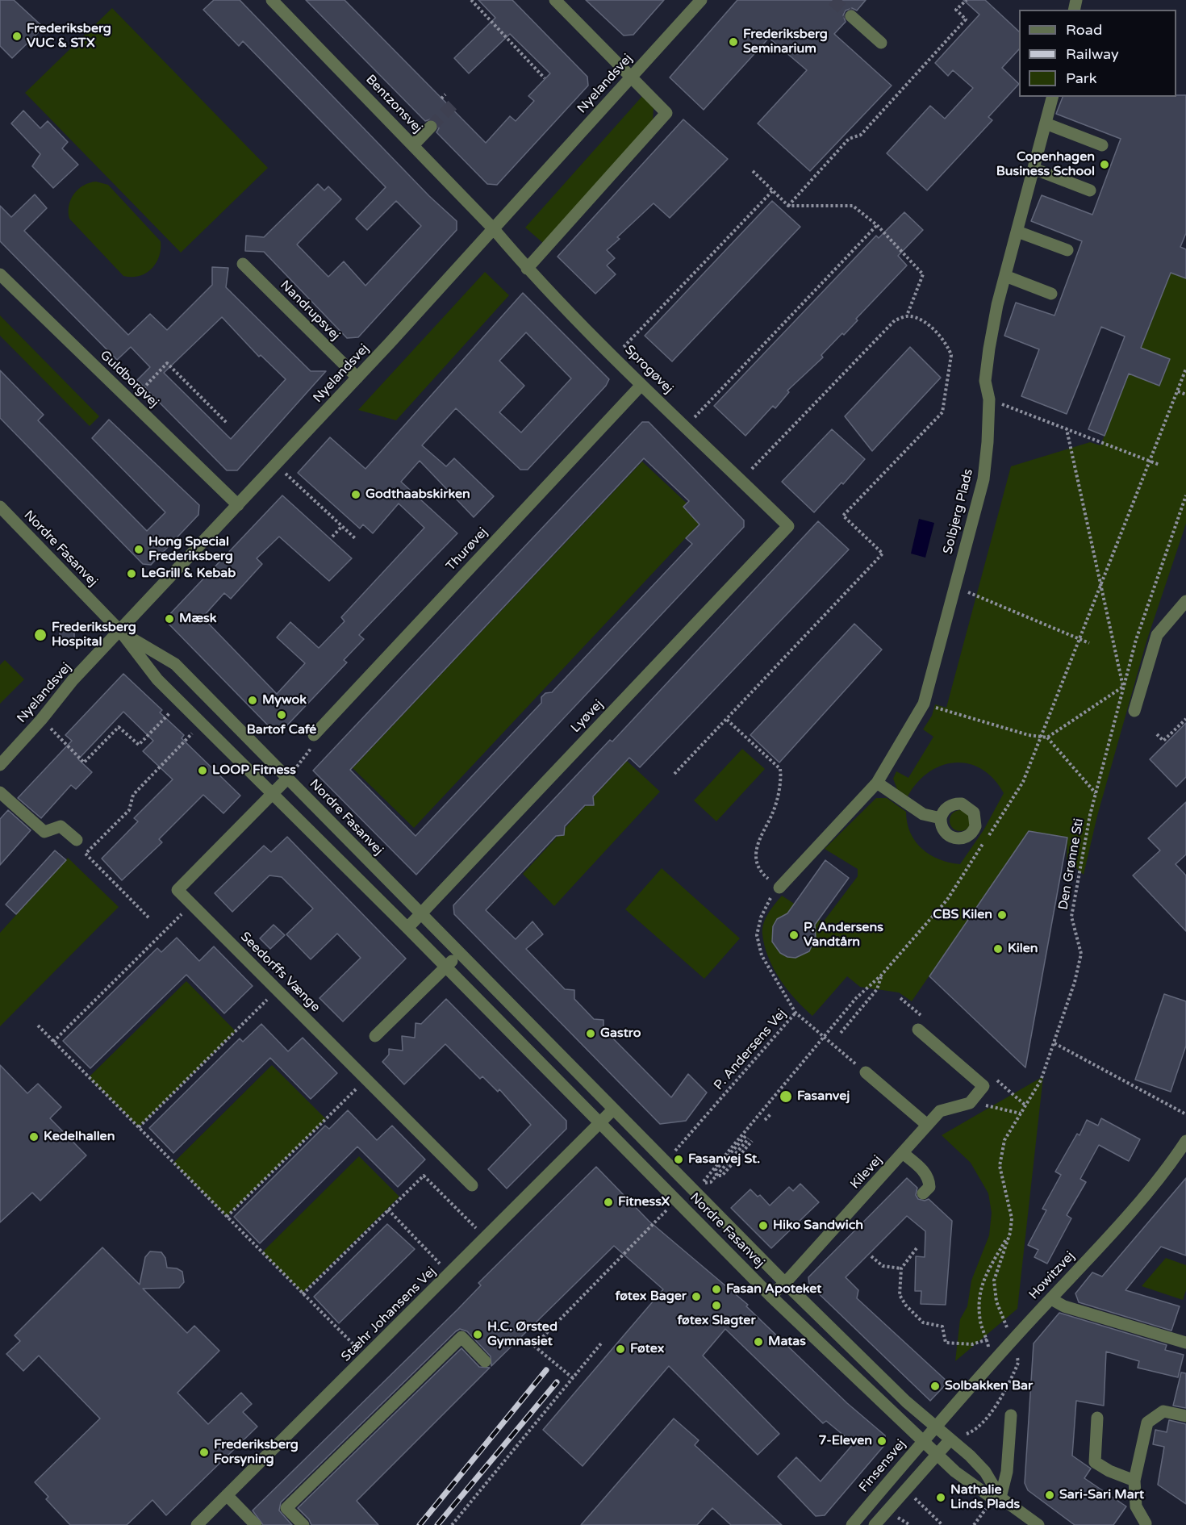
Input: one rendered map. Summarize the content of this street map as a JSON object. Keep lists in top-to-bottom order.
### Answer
{
  "streets": {
    "street": [
      "Nyelandsvej",
      "Bentzonsvej",
      "Nandrupsvej",
      "Sprogøvej",
      "Guldborgvej",
      "Solbjerg Plads",
      "Nordre Fasanvej",
      "Thurøvej",
      "Lyøvej",
      "Seedorffs Vænge",
      "Kilevej",
      "Howitzvej",
      "Stæhr Johansens Vej",
      "Finsensvej"
    ],
    "path": ["Den Grønne Sti", "P. Andersens Vej"]
  },
  "crossings": [
    ["Nyelandsvej", "Bentzonsvej"],
    ["Nyelandsvej", "Nandrupsvej"],
    ["Nyelandsvej", "Sprogøvej"],
    ["Nyelandsvej", "Guldborgvej"],
    ["Nyelandsvej", "Nordre Fasanvej"],
    ["Bentzonsvej", "Sprogøvej"],
    ["Sprogøvej", "Thurøvej"],
    ["Sprogøvej", "Lyøvej"],
    ["Solbjerg Plads", "P. Andersens Vej"],
    ["Nordre Fasanvej", "Lyøvej"],
    ["Nordre Fasanvej", "Den Grønne Sti"],
    ["Nordre Fasanvej", "Seedorffs Vænge"],
    ["Nordre Fasanvej", "P. Andersens Vej"],
    ["Nordre Fasanvej", "Kilevej"],
    ["Nordre Fasanvej", "Howitzvej"],
    ["Nordre Fasanvej", "Stæhr Johansens Vej"],
    ["Nordre Fasanvej", "Finsensvej"],
    ["Den Grønne Sti", "Howitzvej"],
    ["Howitzvej", "Finsensvej"]
  ],
  "places": [
    "Frederiksberg VUC & STX",
    "Frederiksberg Seminarium",
    "Copenhagen Business School",
    "Godthaabskirken",
    "Hong Special Frederiksberg",
    "LeGrill & Kebab",
    "Mæsk",
    "Frederiksberg Hospital",
    "Mywok",
    "Bartof Café",
    "LOOP Fitness",
    "CBS Kilen",
    "P. Andersens Vandtårn",
    "Kilen",
    "Gastro",
    "Fasanvej",
    "Kedelhallen",
    "Fasanvej St.",
    "FitnessX",
    "Hiko Sandwich",
    "Fasan Apoteket",
    "føtex Bager",
    "føtex Slagter",
    "H.C. Ørsted Gymnasiet",
    "Matas",
    "Føtex",
    "Solbakken Bar",
    "7-Eleven",
    "Frederiksberg Forsyning",
    "Sari-Sari Mart",
    "Nathalie Linds Plads"
  ],
  "legend": ["Road", "Railway", "Park"]
}
